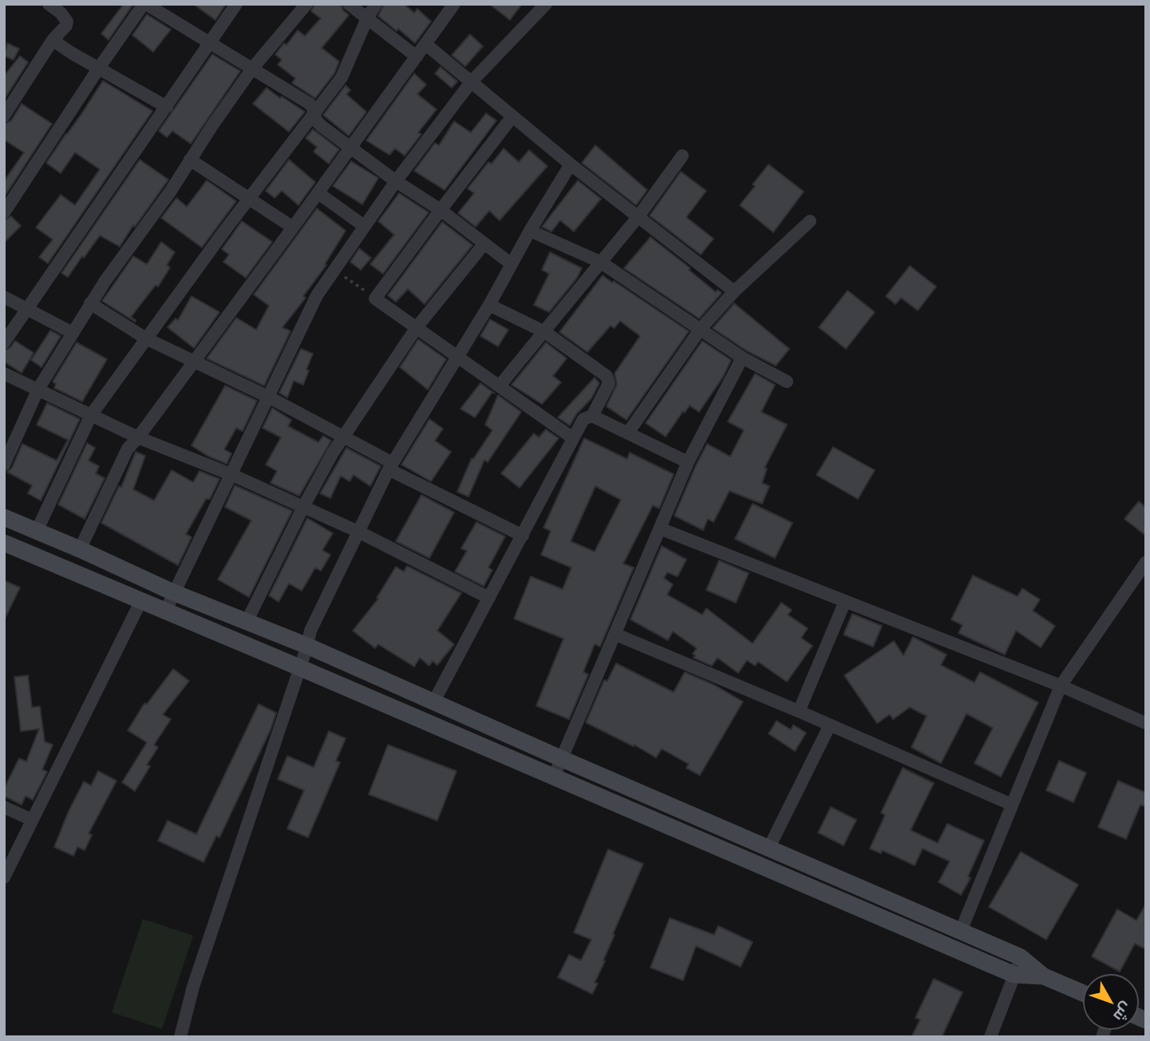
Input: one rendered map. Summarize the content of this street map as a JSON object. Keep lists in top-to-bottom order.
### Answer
{
  "north": "bottom right"
}
